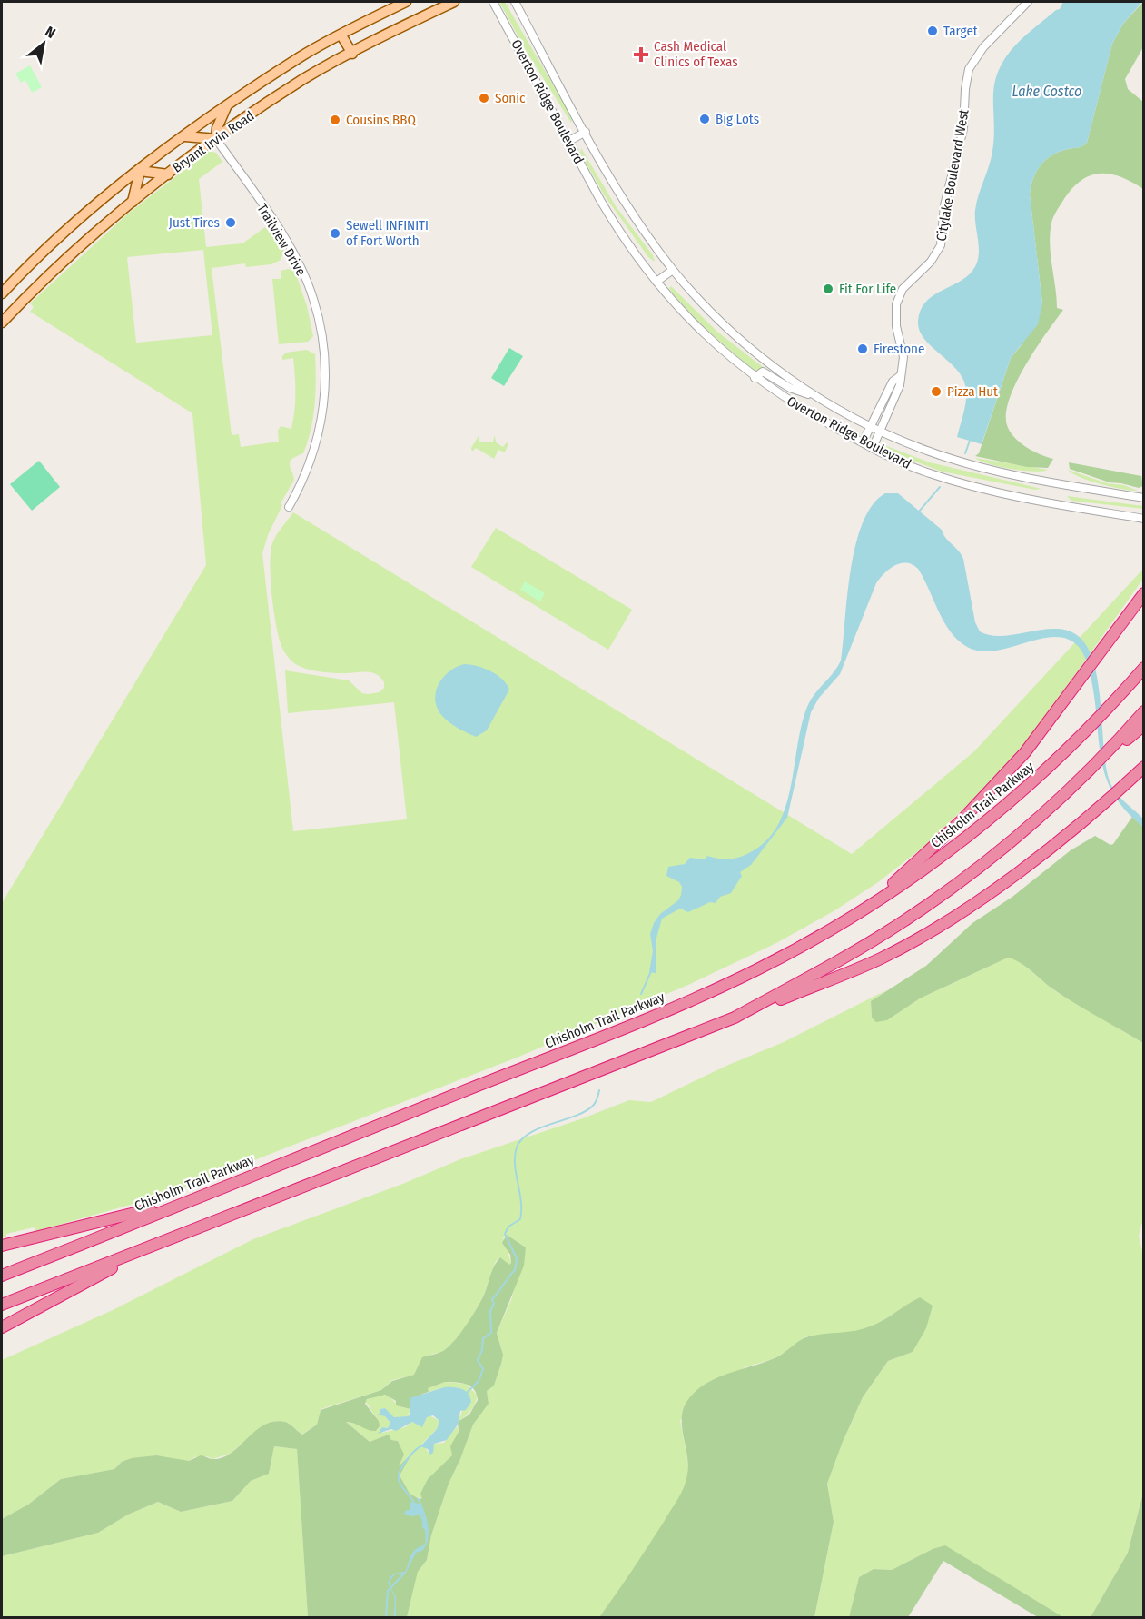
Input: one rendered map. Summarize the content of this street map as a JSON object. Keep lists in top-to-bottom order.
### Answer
{
  "streets": {
    "highway": ["Chisholm Trail Parkway"],
    "main road": ["Bryant Irvin Road"],
    "street": ["Overton Ridge Boulevard", "Citylake Boulevard West", "Trailview Drive"]
  },
  "crossings": [
    ["Overton Ridge Boulevard", "Citylake Boulevard West"],
    ["Bryant Irvin Road", "Trailview Drive"]
  ],
  "water": ["Lake Costco"],
  "places": {
    "other": [
      "Target",
      "Sonic",
      "Big Lots",
      "Cousins BBQ",
      "Just Tires",
      "Sewell INFINITI of Fort Worth",
      "Fit For Life",
      "Firestone",
      "Pizza Hut"
    ],
    "health": ["Cash Medical Clinics of Texas"]
  },
  "north": "top right"
}
